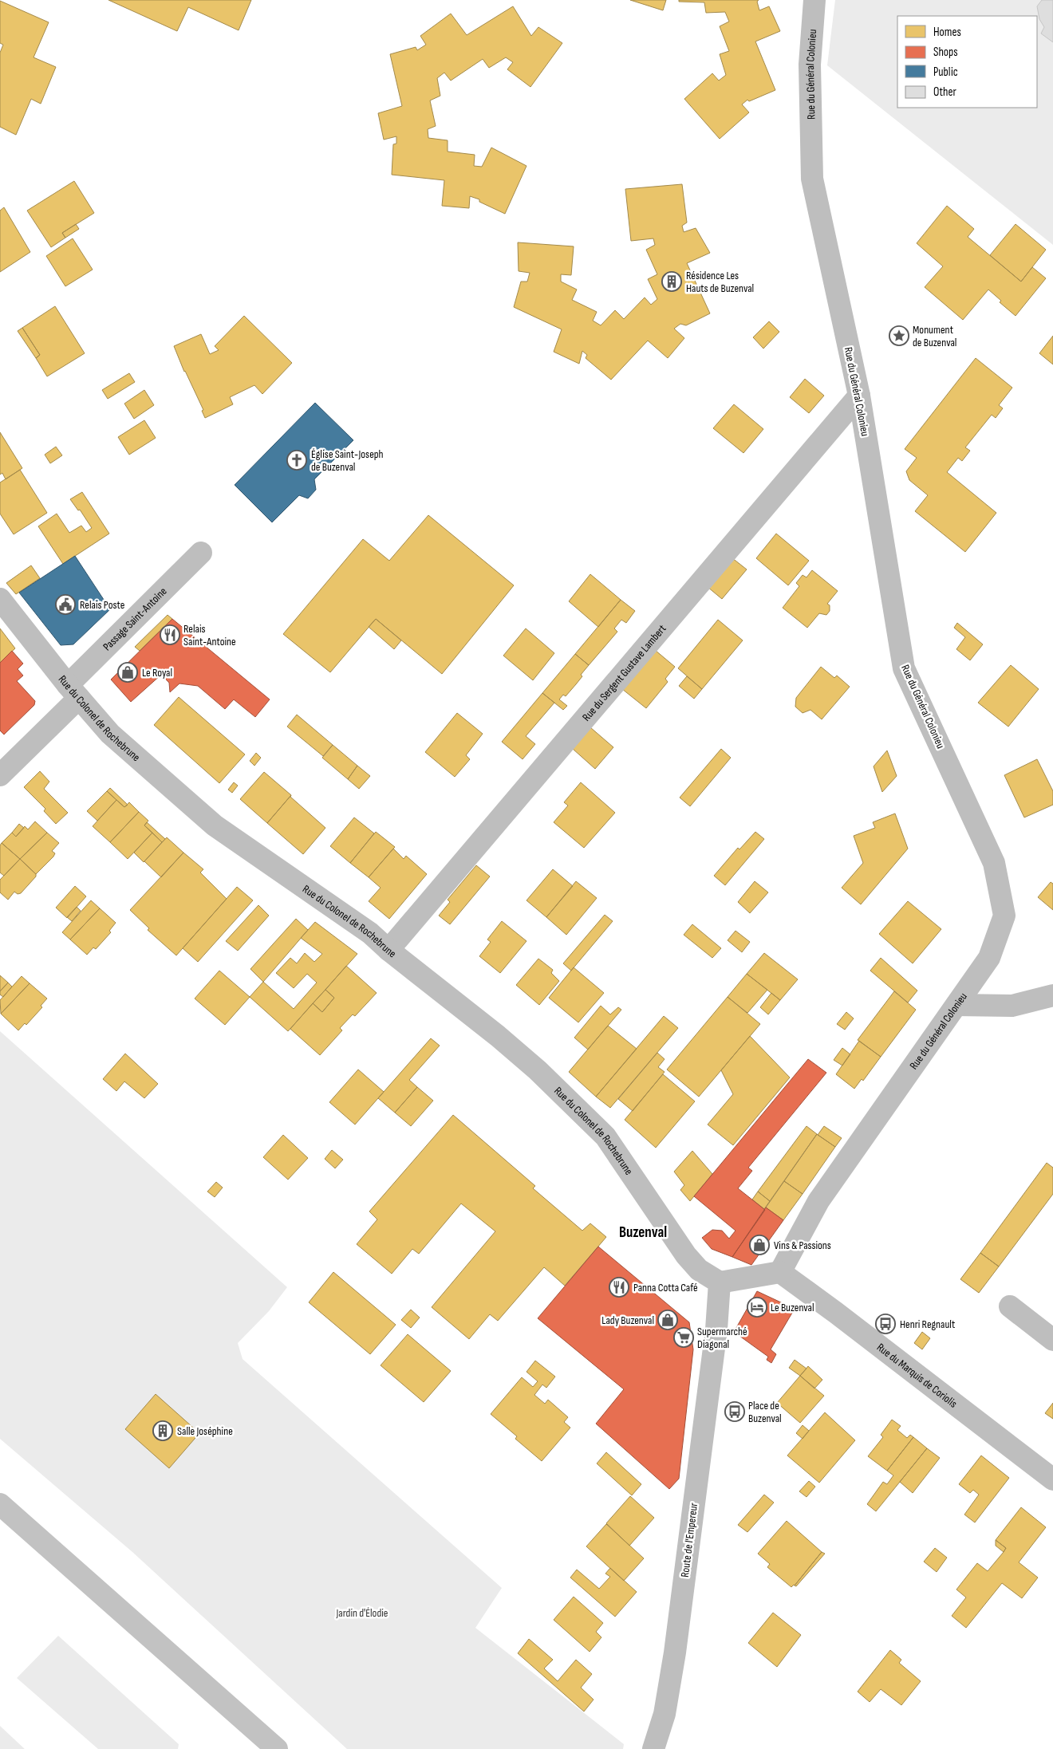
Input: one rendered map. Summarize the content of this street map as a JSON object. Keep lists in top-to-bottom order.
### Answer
{
  "streets": {
    "street": [
      "Rue du Général Colonieu",
      "Passage Saint-Antoine",
      "Rue du Sergent Gustave Lambert",
      "Rue du Colonel de Rochebrune",
      "Rue du Marquis de Coriolis",
      "Route de l'Empereur"
    ]
  },
  "crossings": [
    ["Rue du Général Colonieu", "Rue du Sergent Gustave Lambert"],
    ["Rue du Général Colonieu", "Rue du Marquis de Coriolis"],
    ["Passage Saint-Antoine", "Rue du Colonel de Rochebrune"],
    ["Rue du Sergent Gustave Lambert", "Rue du Colonel de Rochebrune"],
    ["Rue du Colonel de Rochebrune", "Route de l'Empereur"]
  ],
  "districts": ["Buzenval"],
  "parks": ["Jardin d'Élodie"],
  "places": {
    "building": ["Résidence Les Hauts de Buzenval", "Salle Joséphine"],
    "place": ["Monument de Buzenval"],
    "church": ["Église Saint-Joseph de Buzenval"],
    "public building": ["Relais Poste"],
    "restaurant": ["Relais Saint-Antoine", "Panna Cotta Café"],
    "shop": ["Le Royal", "Vins & Passions", "Lady Buzenval"],
    "hotel": ["Le Buzenval"],
    "bus stop": ["Henri Regnault", "Place de Buzenval"],
    "supermarket": ["Supermarché Diagonal"]
  },
  "legend": [
    "Homes",
    "Shops",
    "Public",
    "Other"
  ]
}
